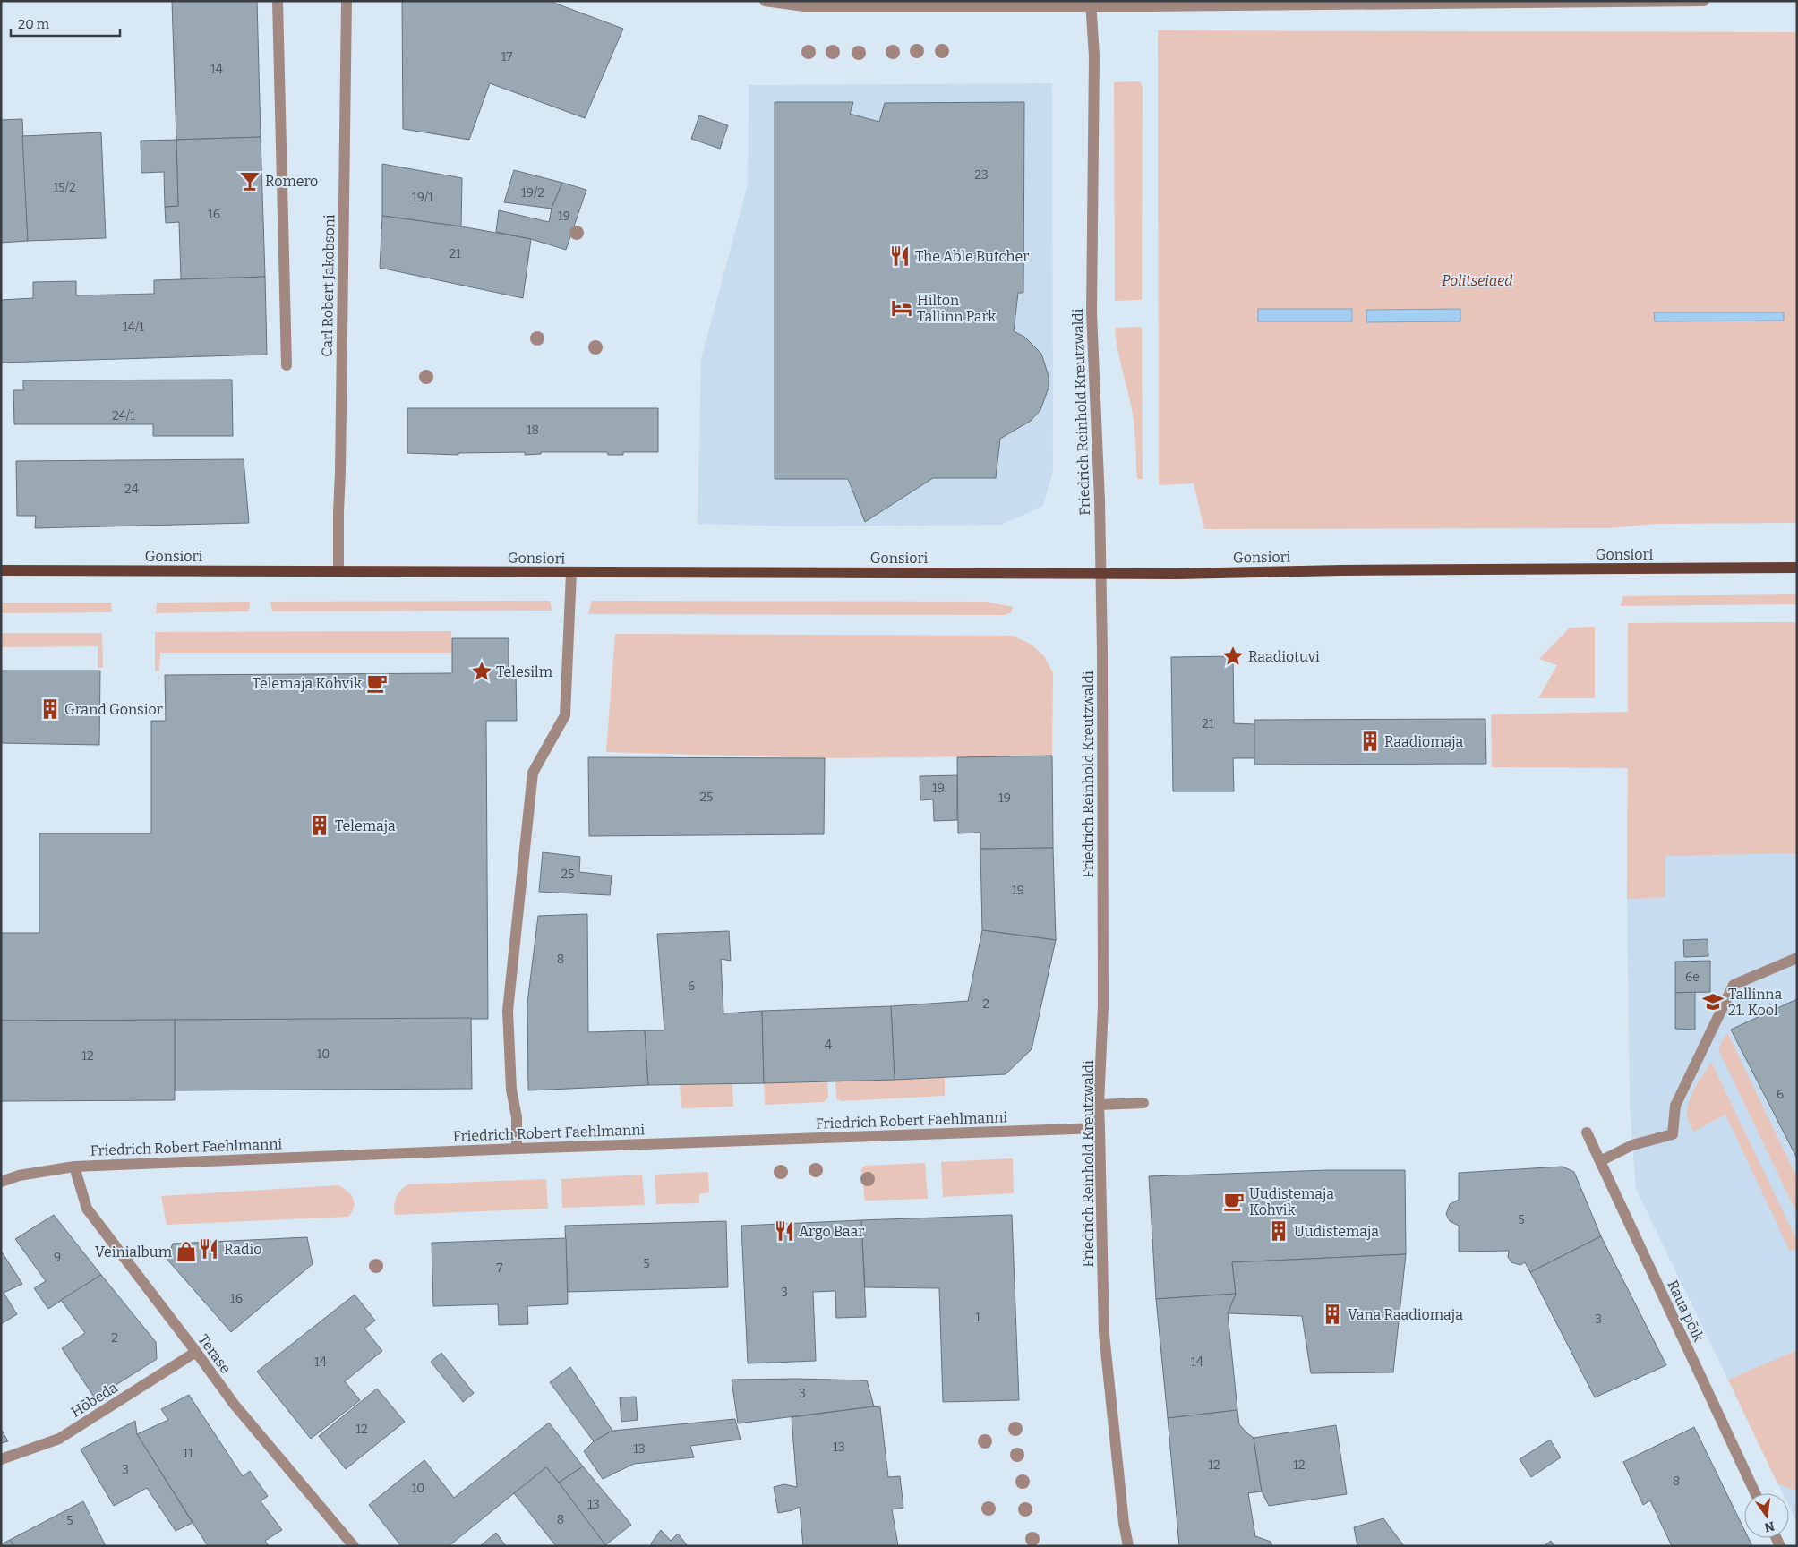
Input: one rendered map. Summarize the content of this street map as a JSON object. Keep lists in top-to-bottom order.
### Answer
{
  "streets": {
    "main road": ["Gonsiori"],
    "street": [
      "Carl Robert Jakobsoni",
      "Friedrich Reinhold Kreutzwaldi",
      "Friedrich Robert Faehlmanni",
      "Raua põik",
      "Terase",
      "Hõbeda"
    ]
  },
  "crossings": [
    ["Carl Robert Jakobsoni", "Gonsiori"],
    ["Friedrich Reinhold Kreutzwaldi", "Gonsiori"],
    ["Friedrich Reinhold Kreutzwaldi", "Friedrich Robert Faehlmanni"],
    ["Friedrich Robert Faehlmanni", "Terase"],
    ["Terase", "Hõbeda"]
  ],
  "parks": ["Politseiaed"],
  "places": {
    "bar": ["Romero"],
    "restaurant": ["The Able Butcher", "Argo Baar", "Radio"],
    "hotel": ["Hilton Tallinn Park"],
    "place": ["Raadiotuvi", "Telesilm"],
    "cafe": ["Telemaja Kohvik", "Uudistemaja Kohvik"],
    "building": [
      "Grand Gonsior",
      "Raadiomaja",
      "Telemaja",
      "Uudistemaja",
      "Vana Raadiomaja"
    ],
    "school or university": ["Tallinna 21. Kool"],
    "shop": ["Veinialbum"]
  },
  "house_numbers": [
    "17",
    "14",
    "23",
    "15/2",
    "19/2",
    "19/1",
    "16",
    "19",
    "21",
    "14/1",
    "24/1",
    "18",
    "24",
    "21",
    "19",
    "25",
    "19",
    "25",
    "19",
    "8",
    "6e",
    "6",
    "2",
    "4",
    "10",
    "12",
    "6",
    "5",
    "9",
    "5",
    "7",
    "3",
    "16",
    "1",
    "3",
    "2",
    "14",
    "14",
    "3",
    "12",
    "13",
    "13",
    "11",
    "12",
    "12",
    "3",
    "8",
    "10",
    "13",
    "8",
    "5"
  ],
  "scale_bar": "20 m",
  "north": "bottom"
}
